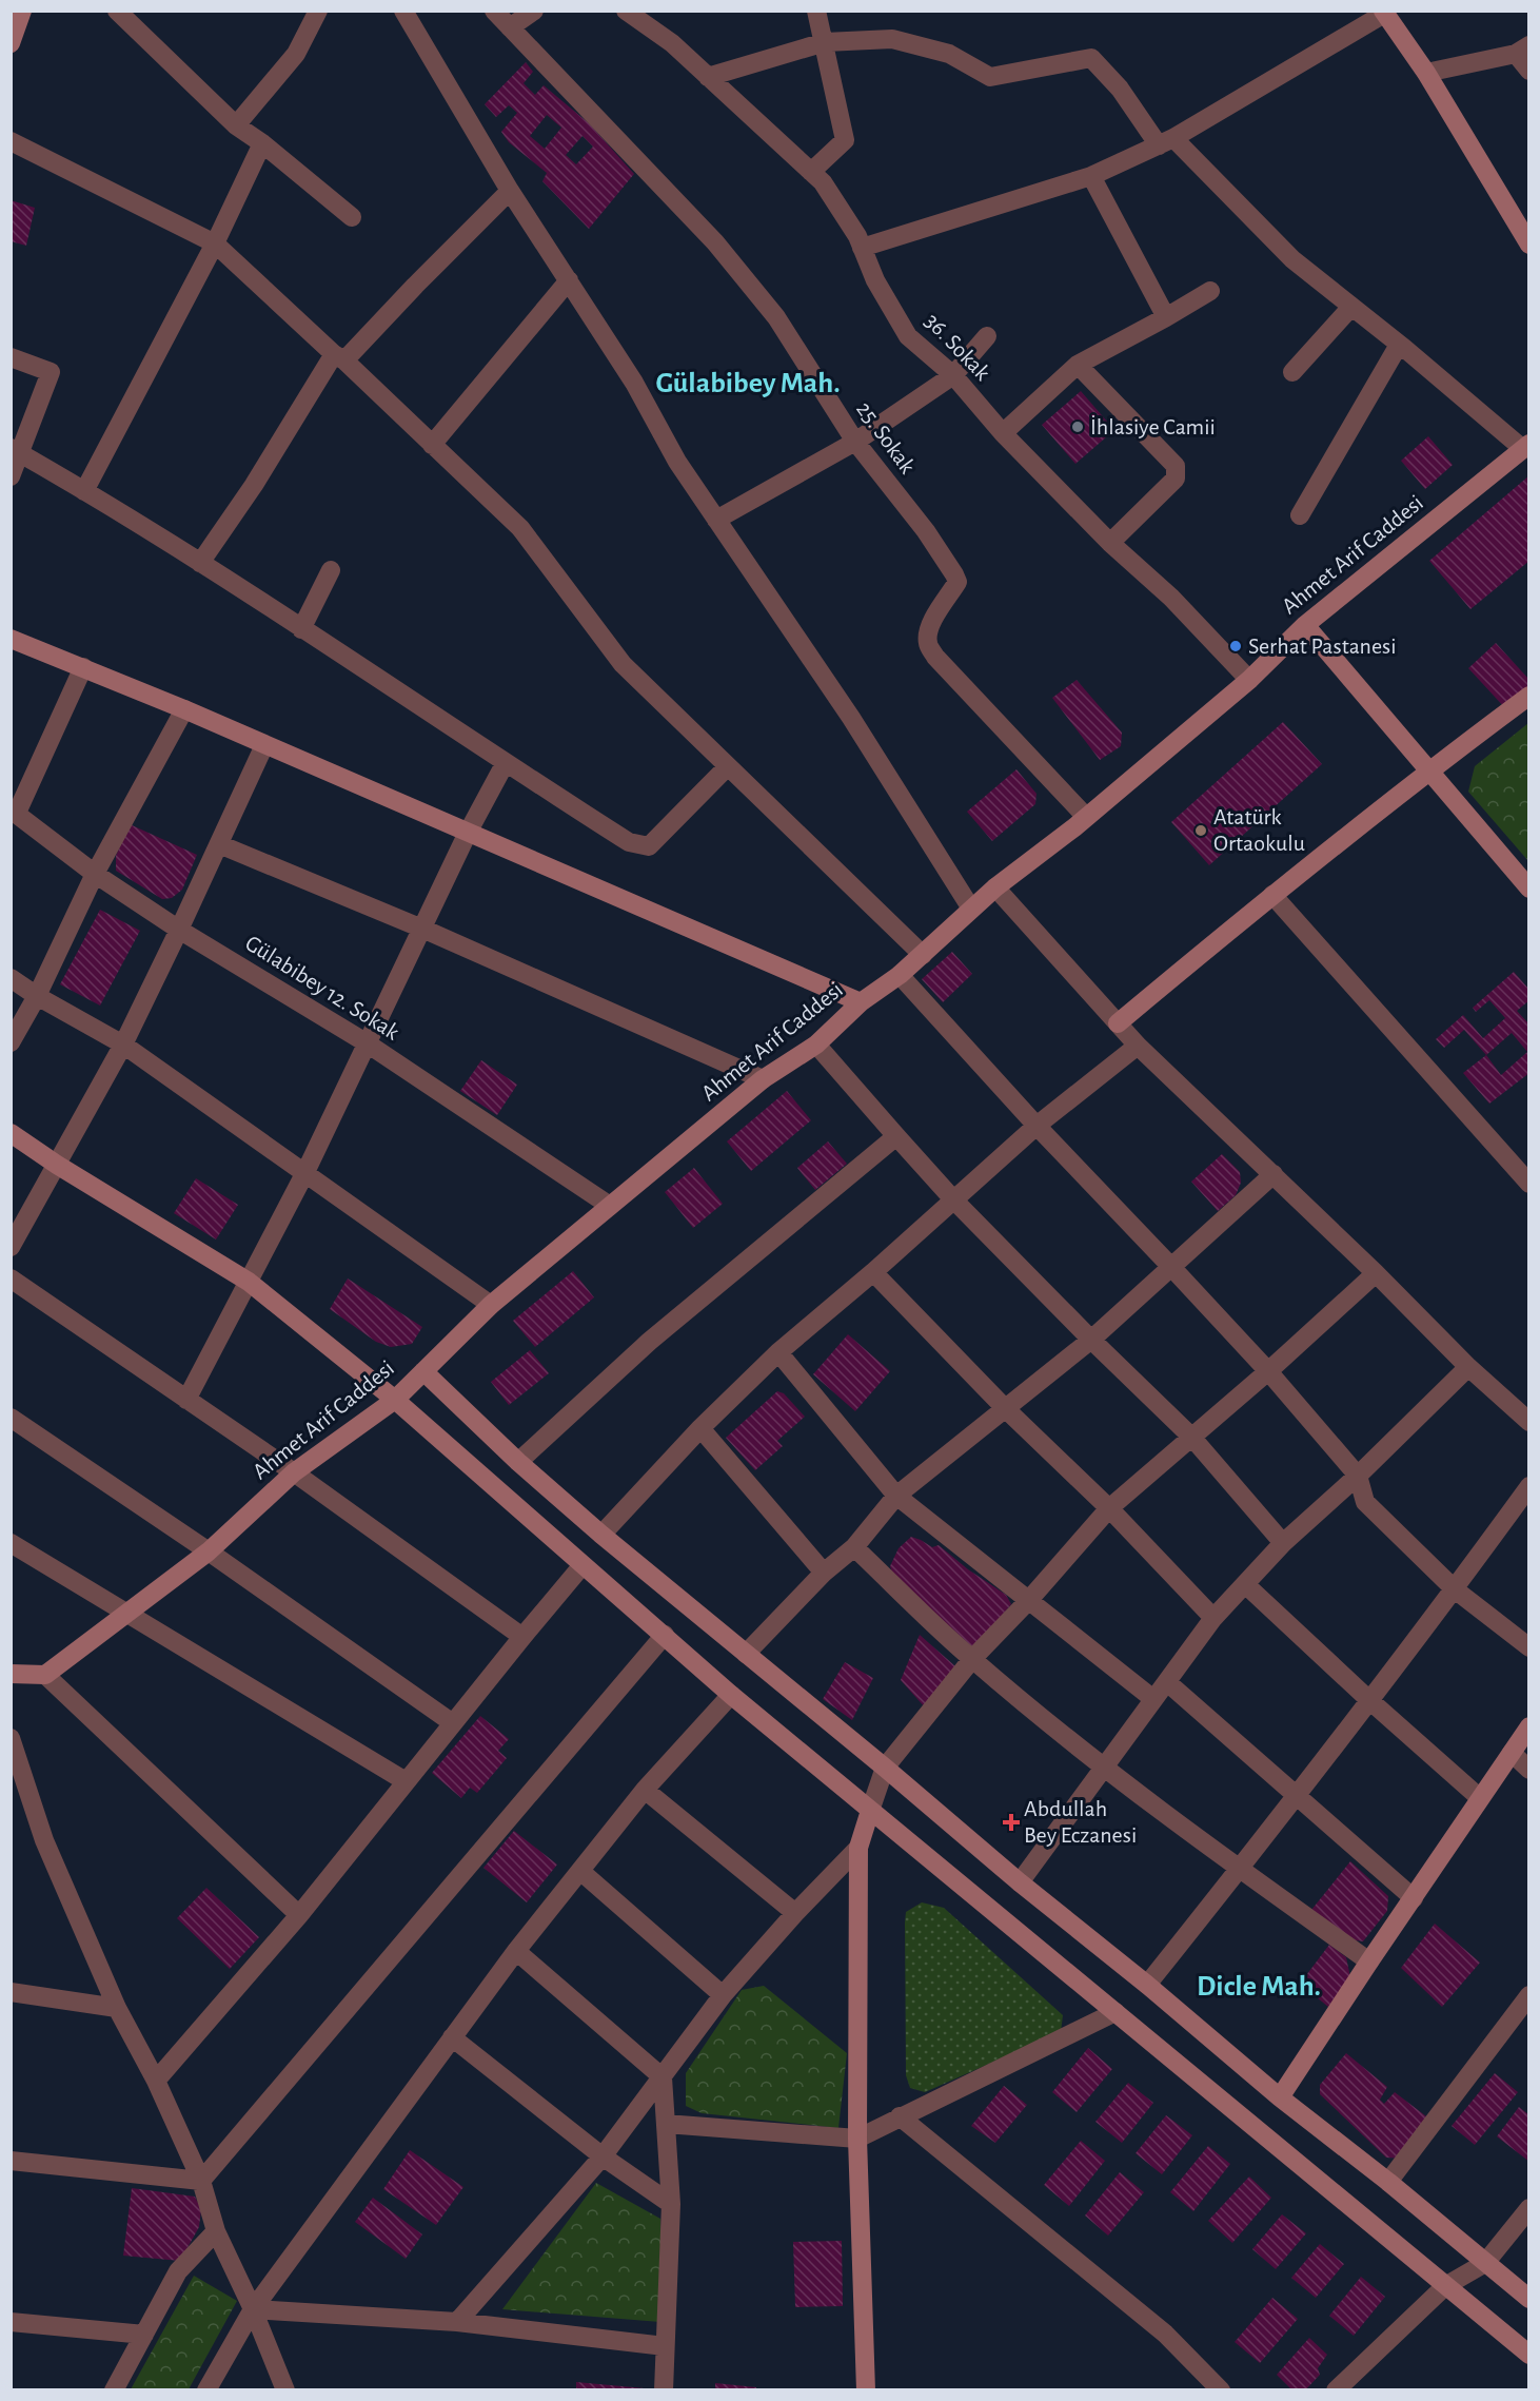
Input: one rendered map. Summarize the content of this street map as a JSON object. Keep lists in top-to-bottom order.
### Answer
{
  "streets": {
    "street": [
      "36. Sokak",
      "25. Sokak",
      "Ahmet Arif Caddesi",
      "Gülabibey 12. Sokak"
    ]
  },
  "crossings": [
    ["36. Sokak", "Ahmet Arif Caddesi"],
    ["25. Sokak", "Ahmet Arif Caddesi"],
    ["Ahmet Arif Caddesi", "Gülabibey 12. Sokak"]
  ],
  "districts": ["Gülabibey Mah.", "Dicle Mah."],
  "places": {
    "other": ["İhlasiye Camii", "Serhat Pastanesi", "Atatürk Ortaokulu"],
    "health": ["Abdullah Bey Eczanesi"]
  }
}
